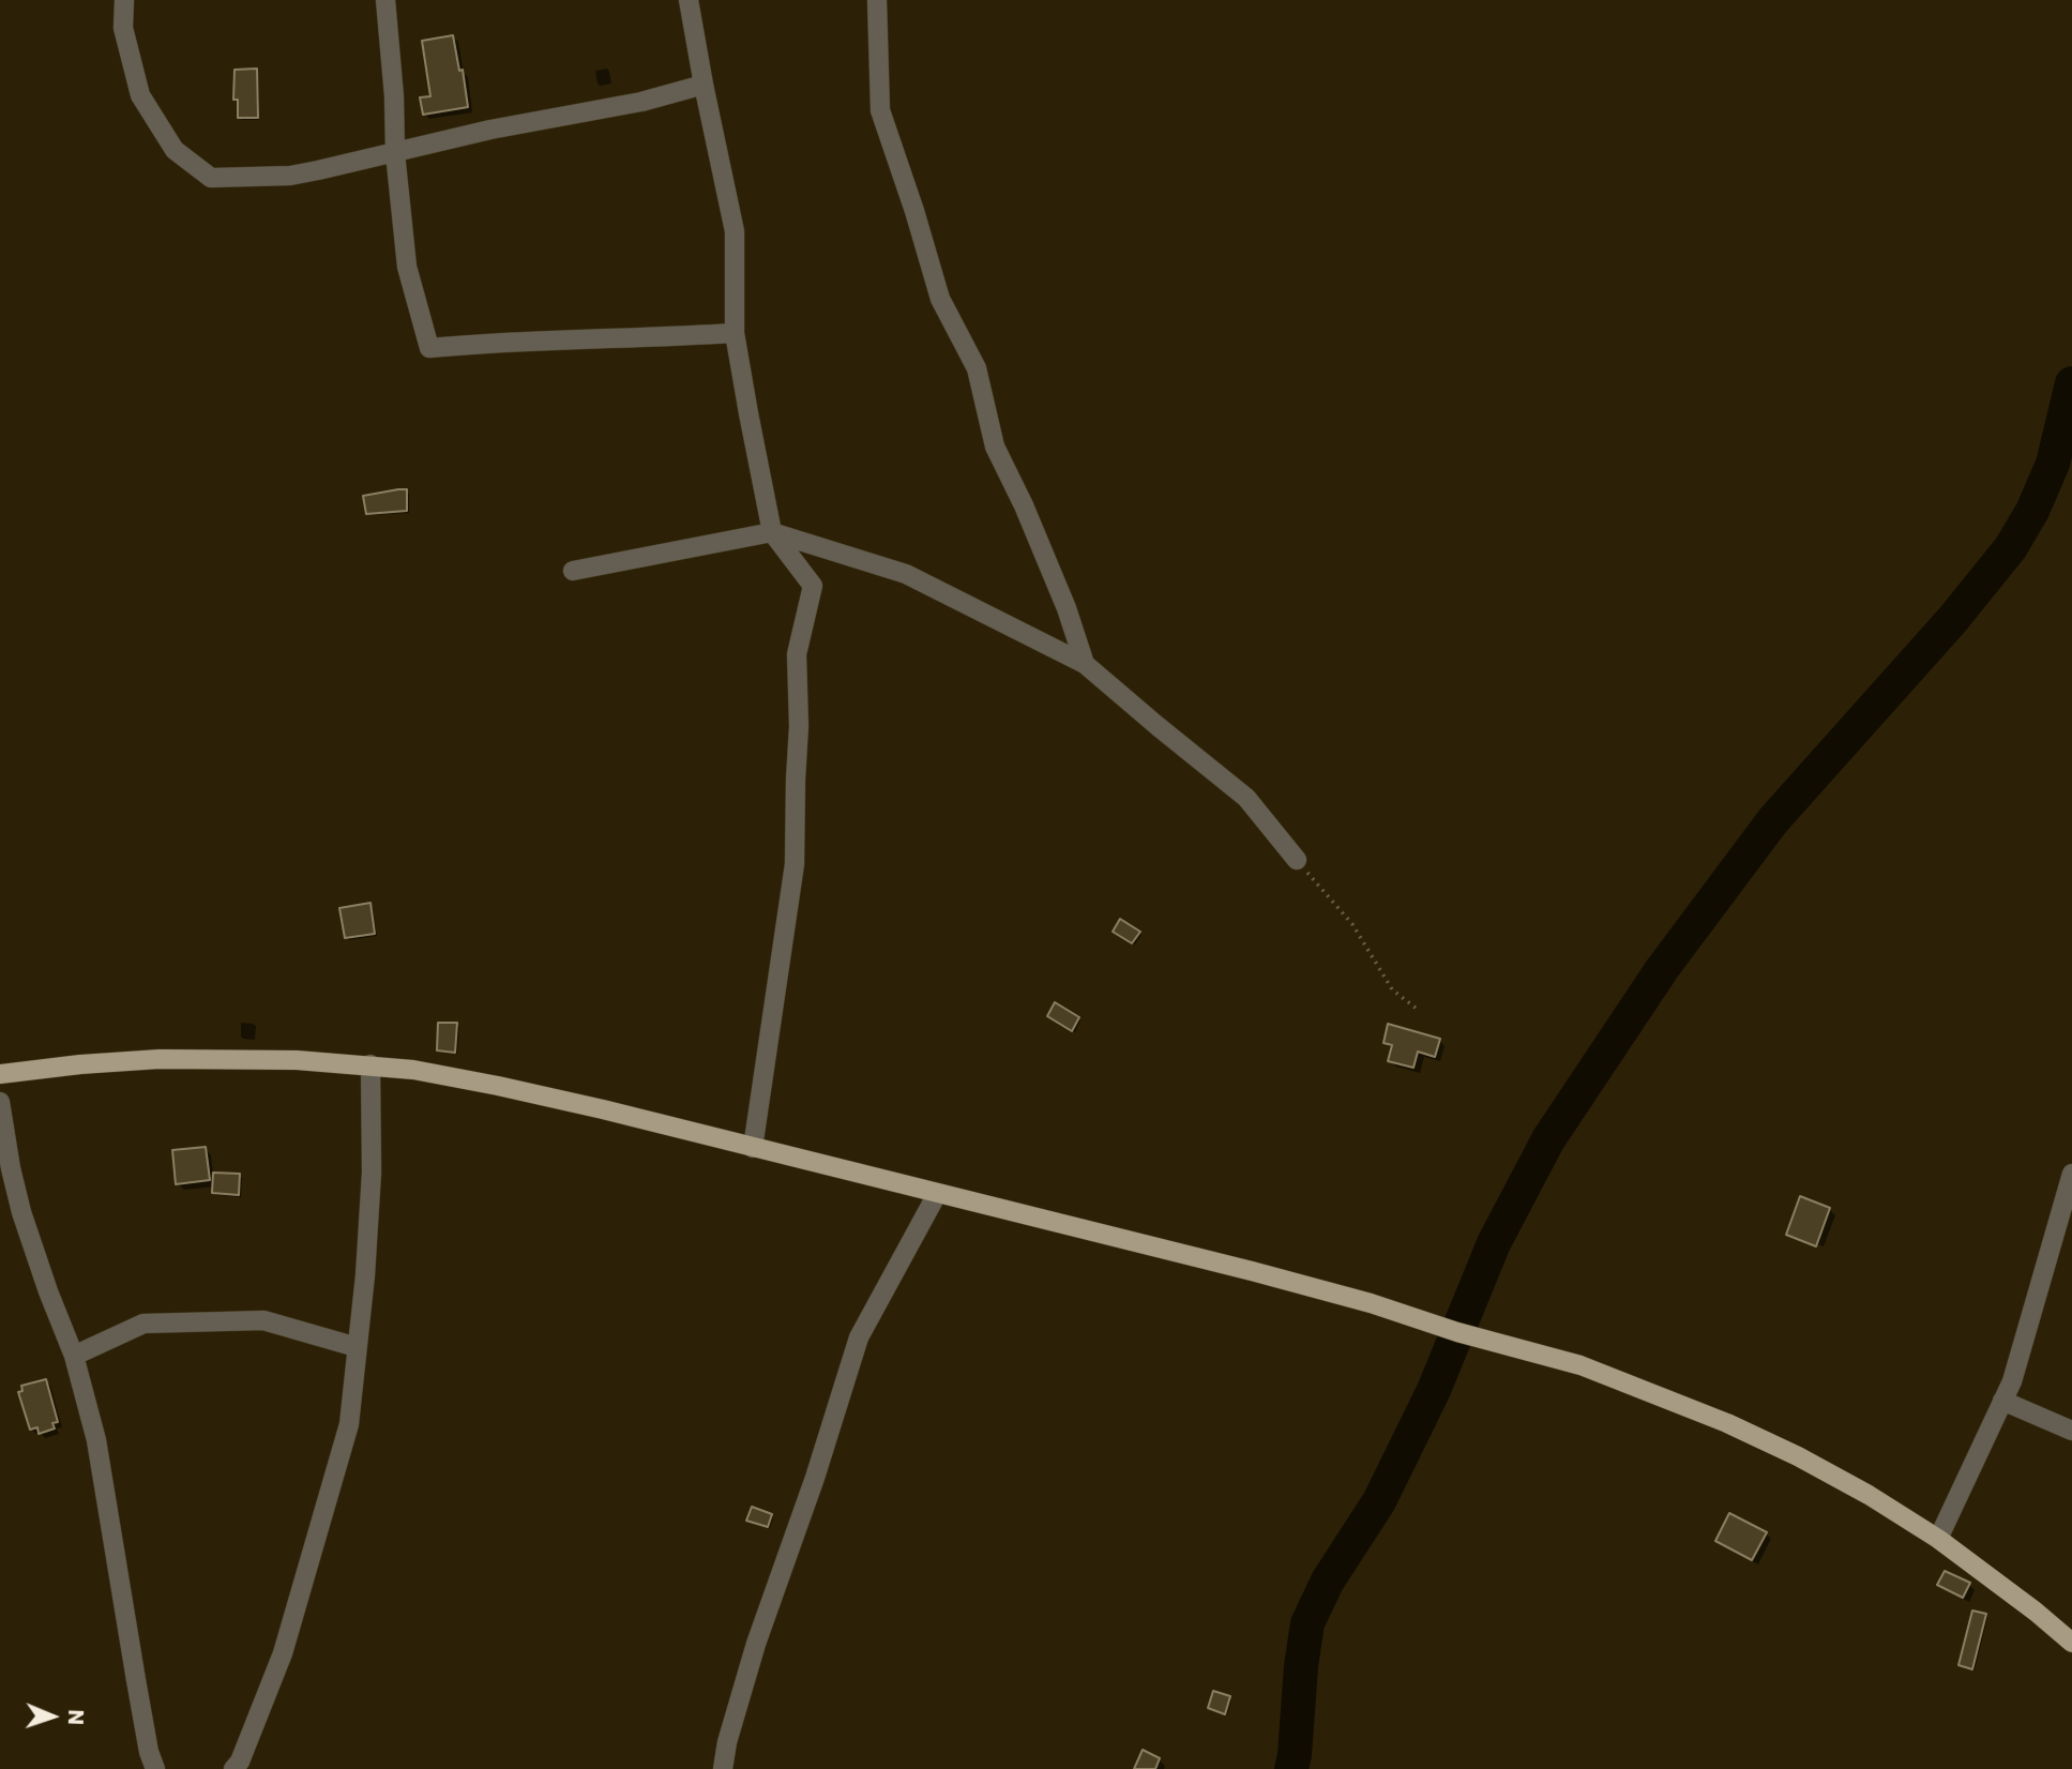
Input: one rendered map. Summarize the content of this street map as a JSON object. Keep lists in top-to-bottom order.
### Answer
{
  "north": "right"
}
